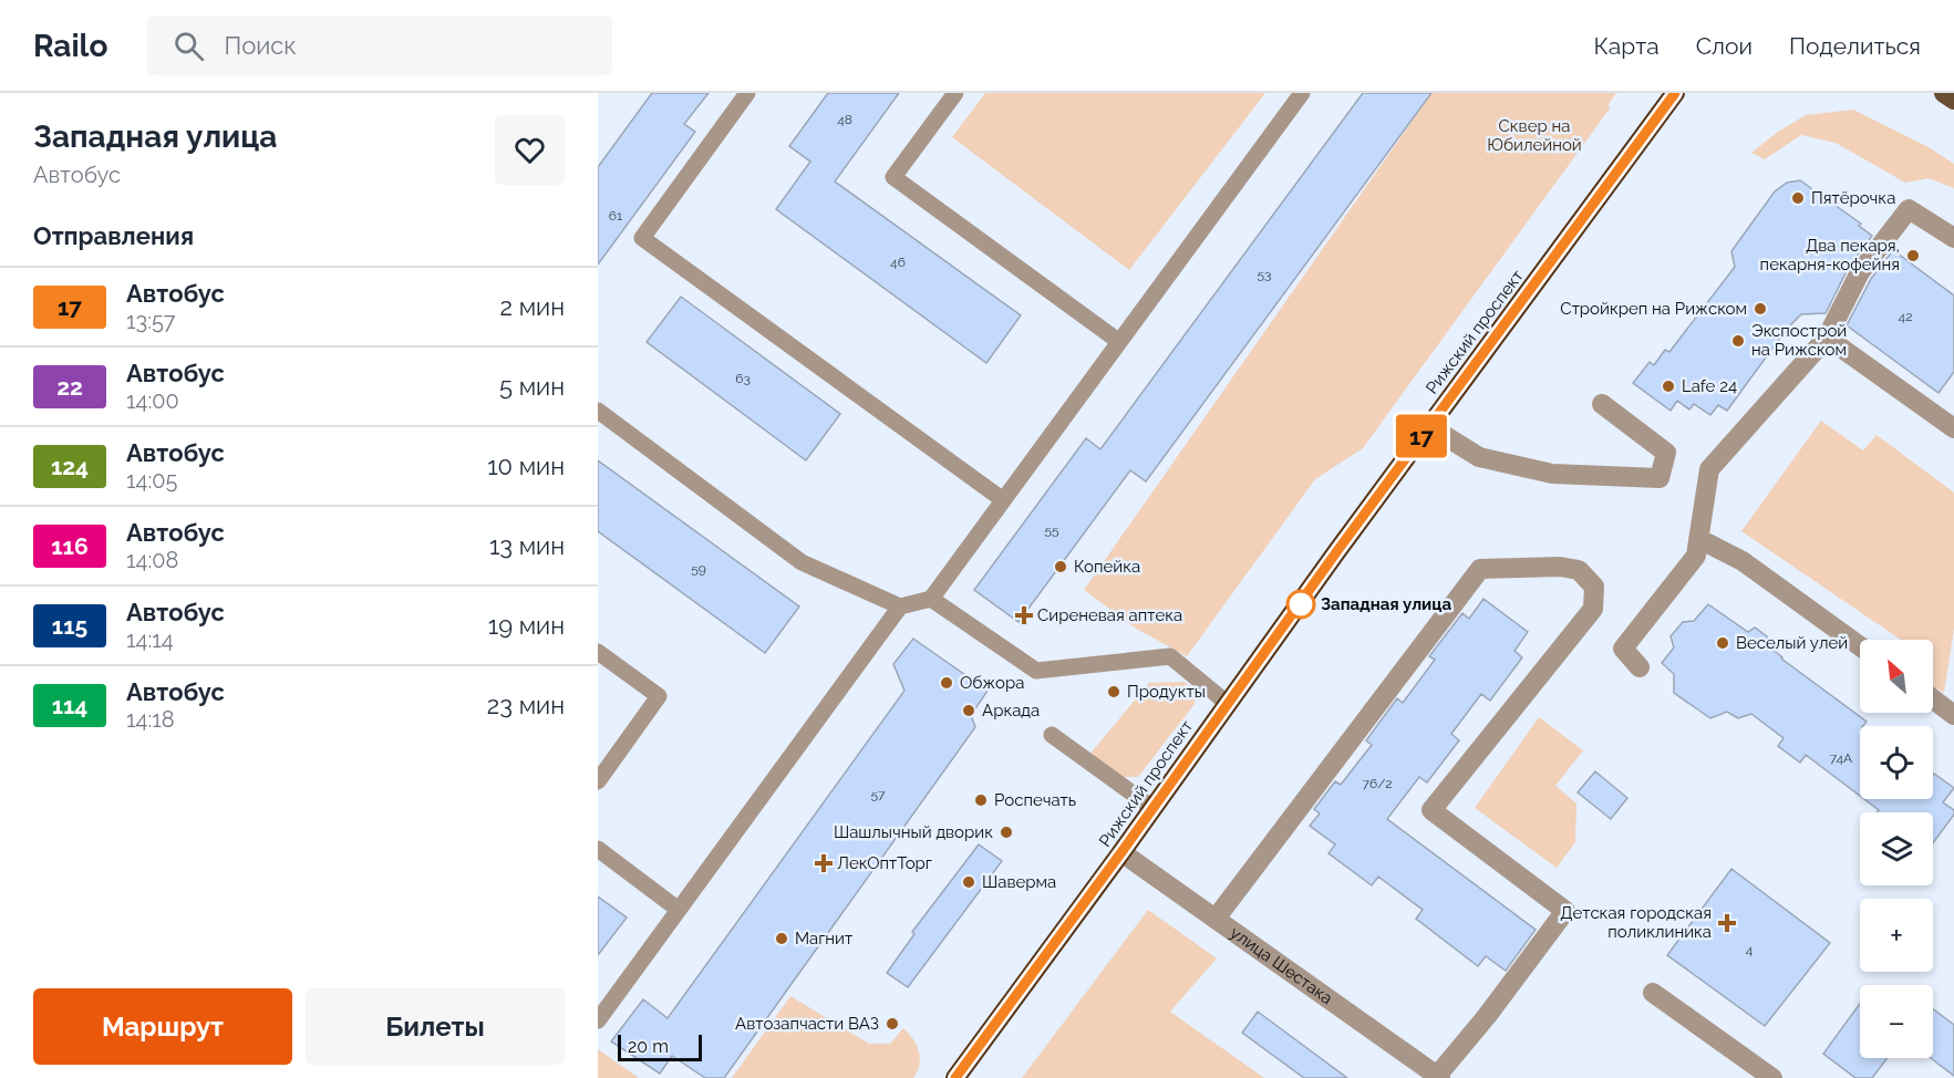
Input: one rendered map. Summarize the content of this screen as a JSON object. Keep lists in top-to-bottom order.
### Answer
{
  "streets": {
    "highway": ["Рижский проспект"],
    "street": ["улица Шестака"]
  },
  "crossings": [
    ["Рижский проспект", "улица Шестака"]
  ],
  "parks": ["Сквер на Юбилейной"],
  "places": {
    "other": [
      "Пятёрочка",
      "Два пекаря, пекарня-кофейня",
      "Стройкреп на Рижском",
      "Экспострой на Рижском",
      "Lafe 24",
      "Копейка",
      "Западная улица",
      "Веселый улей",
      "Обжора",
      "Продукты",
      "Аркада",
      "Роспечать",
      "Шашлычный дворик",
      "Шаверма",
      "Магнит",
      "Автозапчасти ВАЗ"
    ],
    "health": ["Сиреневая аптека", "ЛекОптТорг", "Детская городская поликлиника"]
  },
  "lines": ["bus line 17"],
  "house_numbers": [
    "48",
    "61",
    "46",
    "53",
    "42",
    "63",
    "55",
    "59",
    "74А",
    "76/2",
    "57",
    "4"
  ],
  "scale_bar": "20 m",
  "north": "top left",
  "page": {
    "header": "Railo",
    "search": "Поиск",
    "nav": ["Карта", "Слои", "Поделиться"],
    "heading": [
      ["Западная улица", "Автобус"],
      "Отправления"
    ],
    "on_map": "17",
    "list": [
      {
        "mark": "17",
        "name": "Автобус",
        "note": "13:57",
        "value": "2 мин"
      },
      {
        "mark": "22",
        "name": "Автобус",
        "note": "14:00",
        "value": "5 мин"
      },
      {
        "mark": "124",
        "name": "Автобус",
        "note": "14:05",
        "value": "10 мин"
      },
      {
        "mark": "116",
        "name": "Автобус",
        "note": "14:08",
        "value": "13 мин"
      },
      {
        "mark": "115",
        "name": "Автобус",
        "note": "14:14",
        "value": "19 мин"
      },
      {
        "mark": "114",
        "name": "Автобус",
        "note": "14:18",
        "value": "23 мин"
      }
    ],
    "map_buttons": ["+", "−"],
    "buttons": ["Маршрут", "Билеты"],
    "scale": "20 m"
  }
}
